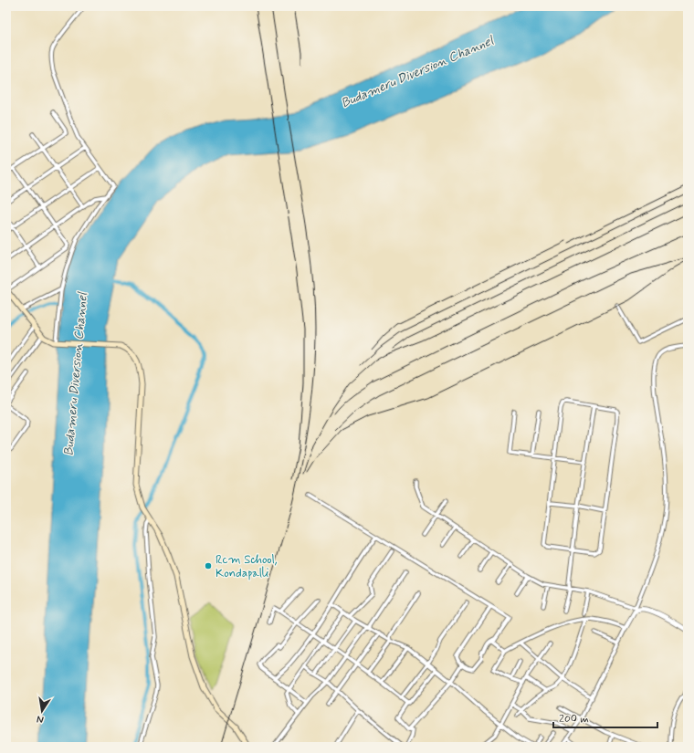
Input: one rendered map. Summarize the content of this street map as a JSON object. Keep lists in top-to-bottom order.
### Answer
{
  "water": ["Budameru Diversion Channel"],
  "places": ["Rcm School, Kondapalli"],
  "scale_bar": "200 m",
  "north": "bottom"
}
